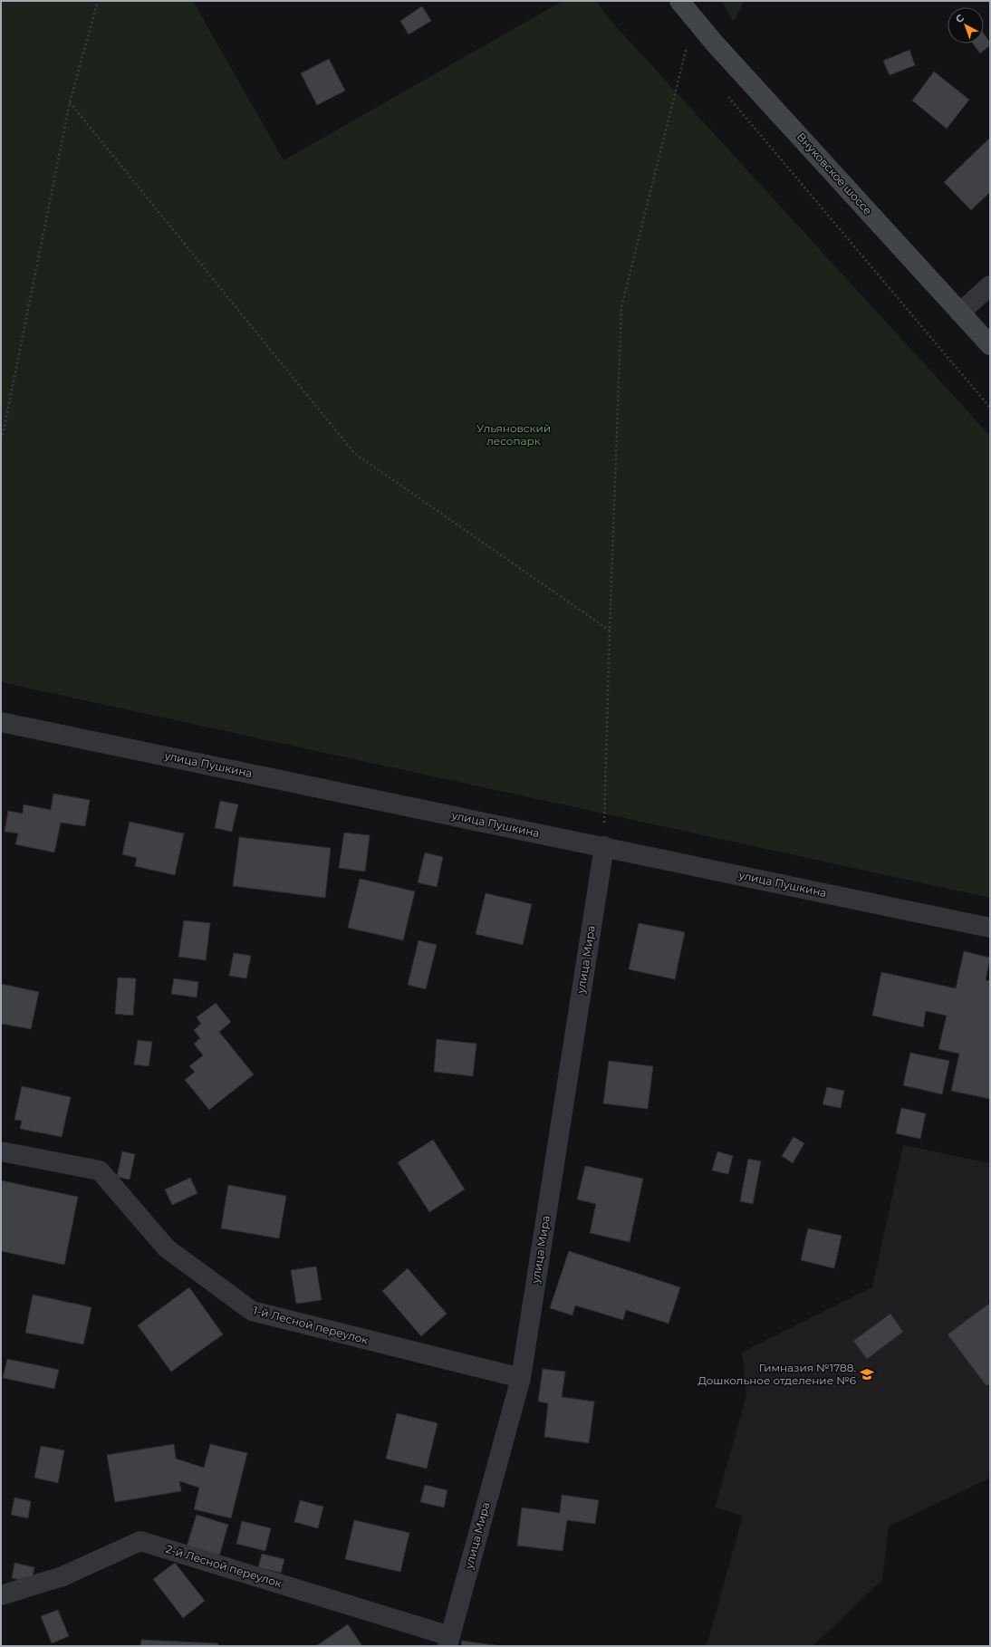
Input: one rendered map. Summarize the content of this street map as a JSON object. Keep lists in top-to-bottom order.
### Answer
{
  "streets": {
    "main road": ["Внуковское шоссе"],
    "street": [
      "улица Пушкина",
      "улица Мира",
      "1-й Лесной переулок",
      "2-й Лесной переулок"
    ]
  },
  "crossings": [
    ["улица Пушкина", "улица Мира"],
    ["улица Мира", "1-й Лесной переулок"],
    ["улица Мира", "2-й Лесной переулок"]
  ],
  "parks": ["Ульяновский лесопарк"],
  "places": {
    "school or university": ["Гимназия №1788. Дошкольное отделение №6"]
  },
  "north": "top left"
}
